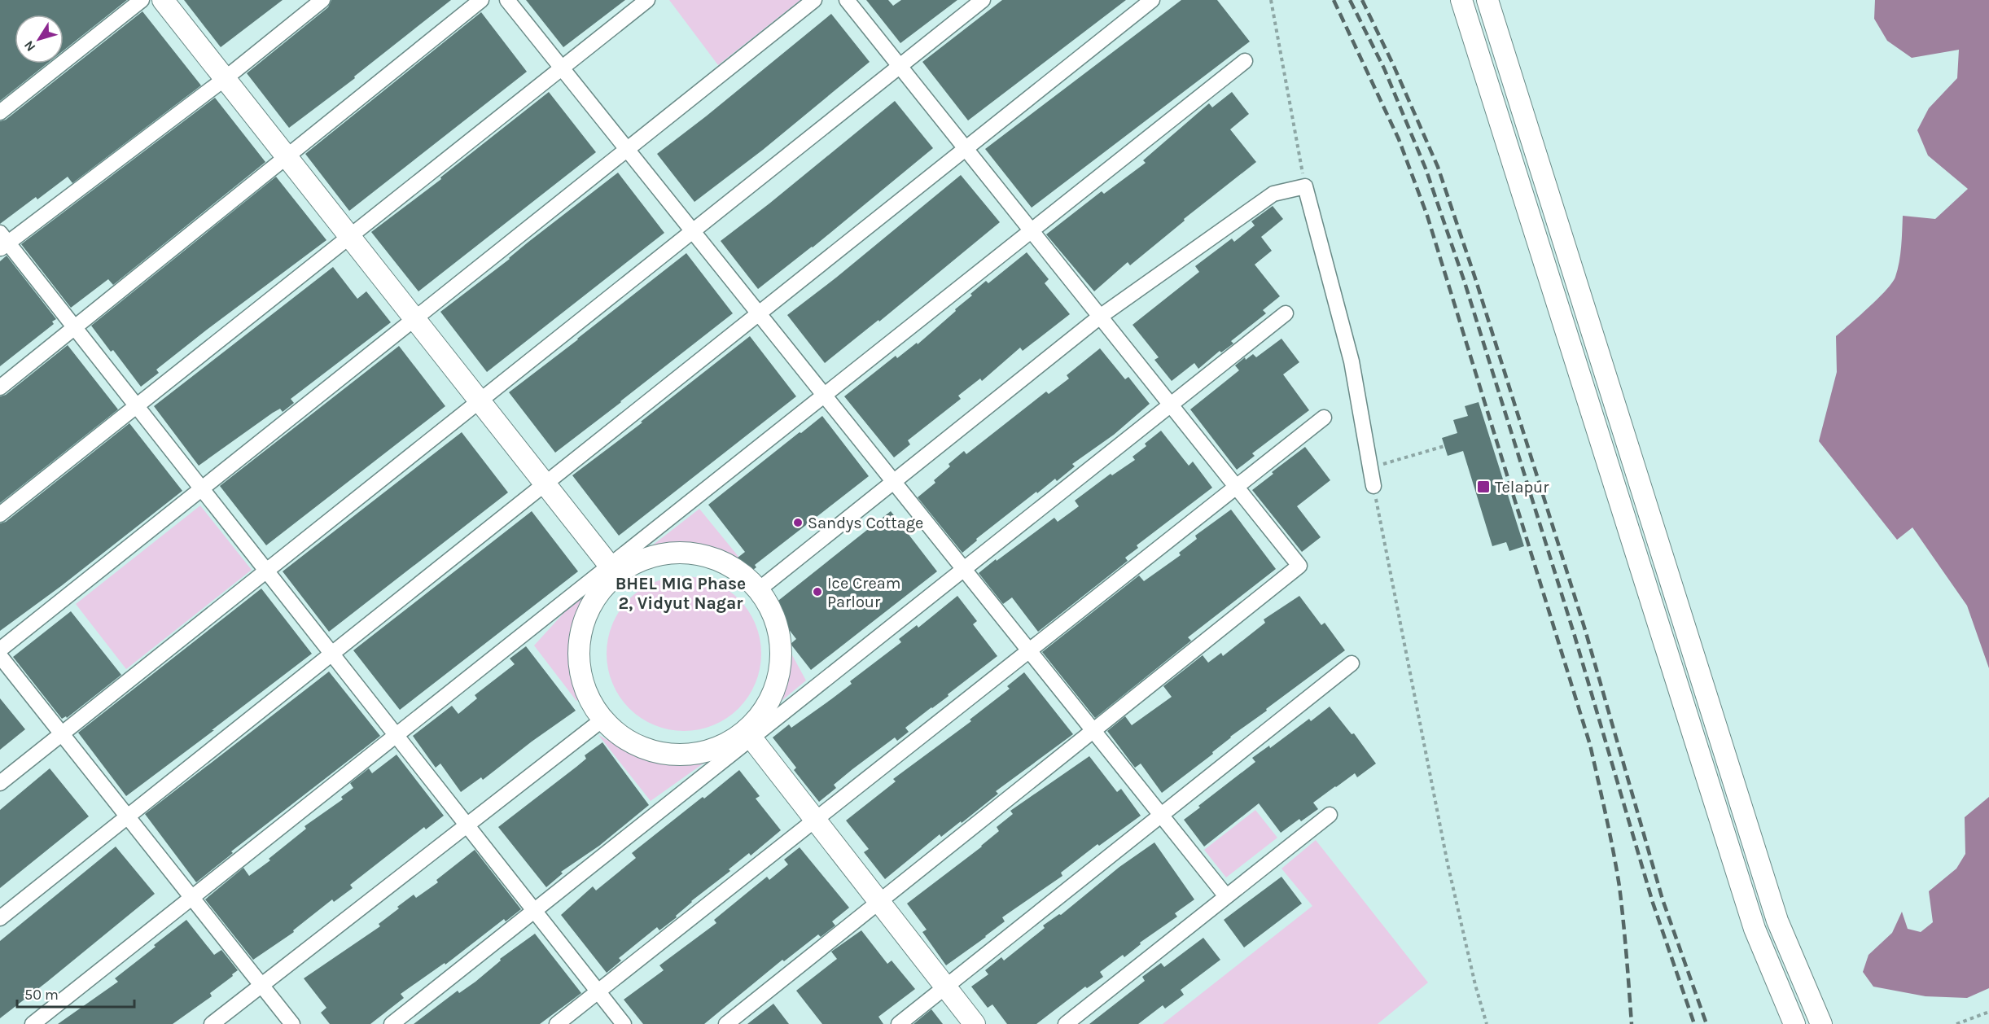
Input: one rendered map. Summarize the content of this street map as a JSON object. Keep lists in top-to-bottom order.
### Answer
{
  "districts": ["BHEL MIG Phase 2, Vidyut Nagar"],
  "places": {
    "transit": ["Telapur"],
    "other": ["Sandys Cottage", "Ice Cream Parlour"]
  },
  "scale_bar": "50 m",
  "north": "bottom left"
}
